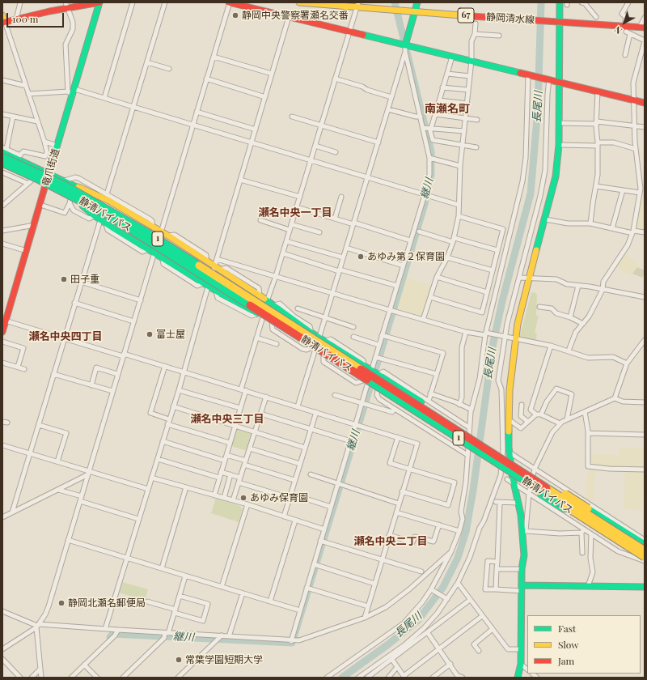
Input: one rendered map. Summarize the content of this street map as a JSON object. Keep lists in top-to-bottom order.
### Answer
{
  "streets": {
    "main road": [
      "67",
      "静岡清水線",
      "竜爪街道",
      "静清バイパス",
      "1"
    ]
  },
  "crossings": [
    ["竜爪街道", "1"],
    ["静清バイパス", "1"]
  ],
  "districts": [
    "南瀬名町",
    "瀬名中央一丁目",
    "瀬名中央四丁目",
    "瀬名中央三丁目",
    "瀬名中央二丁目"
  ],
  "water": ["長尾川", "継川"],
  "places": [
    "静岡中央警察署瀬名交番",
    "あゆみ第２保育園",
    "田子重",
    "富士屋",
    "あゆみ保育園",
    "静岡北瀬名郵便局",
    "常葉学園短期大学"
  ],
  "legend": ["Fast", "Slow", "Jam"],
  "scale_bar": "100 m",
  "north": "bottom left"
}
